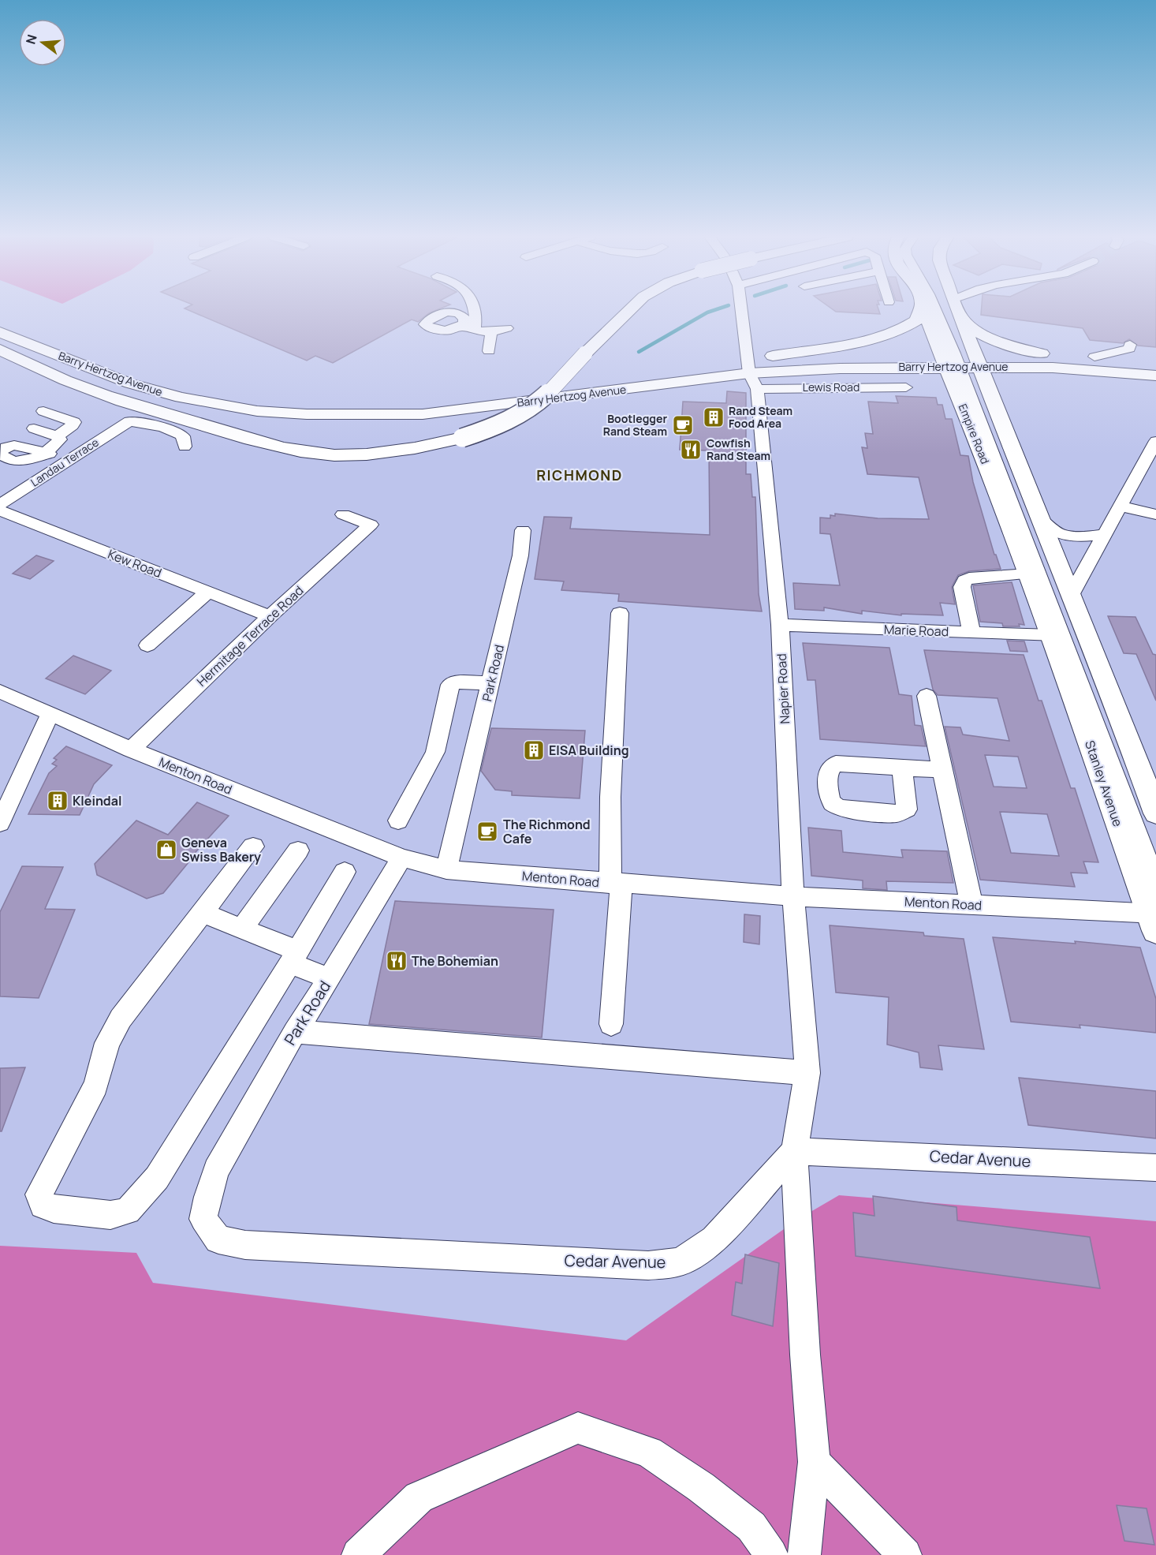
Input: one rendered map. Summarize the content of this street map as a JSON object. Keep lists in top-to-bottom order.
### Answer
{
  "streets": {
    "main road": ["Barry Hertzog Avenue", "Empire Road", "Stanley Avenue"],
    "street": [
      "Lewis Road",
      "Landau Terrace",
      "Kew Road",
      "Marie Road",
      "Hermitage Terrace Road",
      "Park Road",
      "Napier Road",
      "Menton Road",
      "Cedar Avenue"
    ]
  },
  "crossings": [
    ["Barry Hertzog Avenue", "Lewis Road"],
    ["Barry Hertzog Avenue", "Empire Road"],
    ["Barry Hertzog Avenue", "Napier Road"],
    ["Lewis Road", "Napier Road"],
    ["Empire Road", "Marie Road"],
    ["Empire Road", "Stanley Avenue"],
    ["Kew Road", "Hermitage Terrace Road"],
    ["Marie Road", "Napier Road"],
    ["Marie Road", "Stanley Avenue"],
    ["Hermitage Terrace Road", "Menton Road"],
    ["Park Road", "Menton Road"],
    ["Park Road", "Cedar Avenue"],
    ["Napier Road", "Menton Road"],
    ["Napier Road", "Cedar Avenue"],
    ["Menton Road", "Stanley Avenue"]
  ],
  "districts": ["RICHMOND"],
  "places": {
    "building": ["Rand Steam Food Area", "EISA Building", "Kleindal"],
    "cafe": ["Bootlegger Rand Steam", "The Richmond Cafe"],
    "restaurant": ["Cowfish Rand Steam", "The Bohemian"],
    "shop": ["Geneva Swiss Bakery"]
  },
  "north": "left"
}
